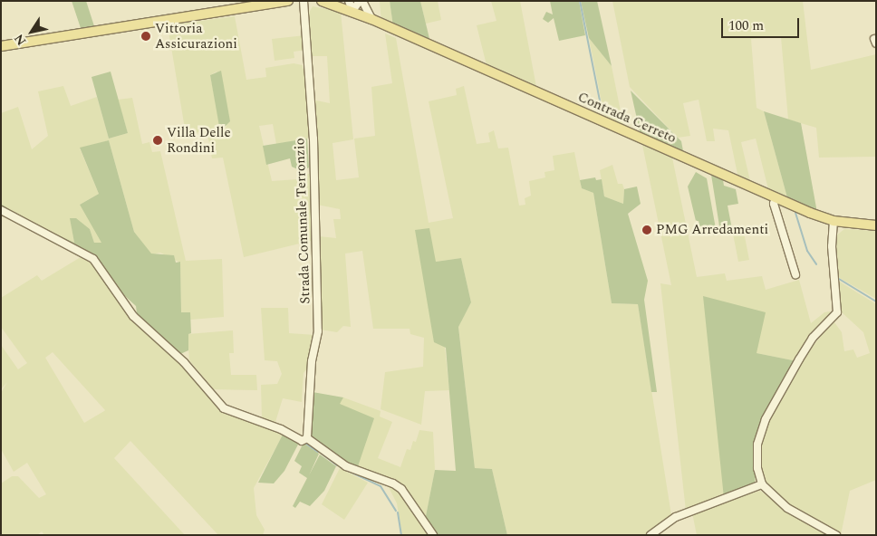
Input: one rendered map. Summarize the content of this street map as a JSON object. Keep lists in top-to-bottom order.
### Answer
{
  "streets": {
    "main road": ["Contrada Cerreto"],
    "street": ["Strada Comunale Terronzio"]
  },
  "places": ["Vittoria Assicurazioni", "Villa Delle Rondini", "PMG Arredamenti"],
  "scale_bar": "100 m",
  "north": "bottom left"
}
